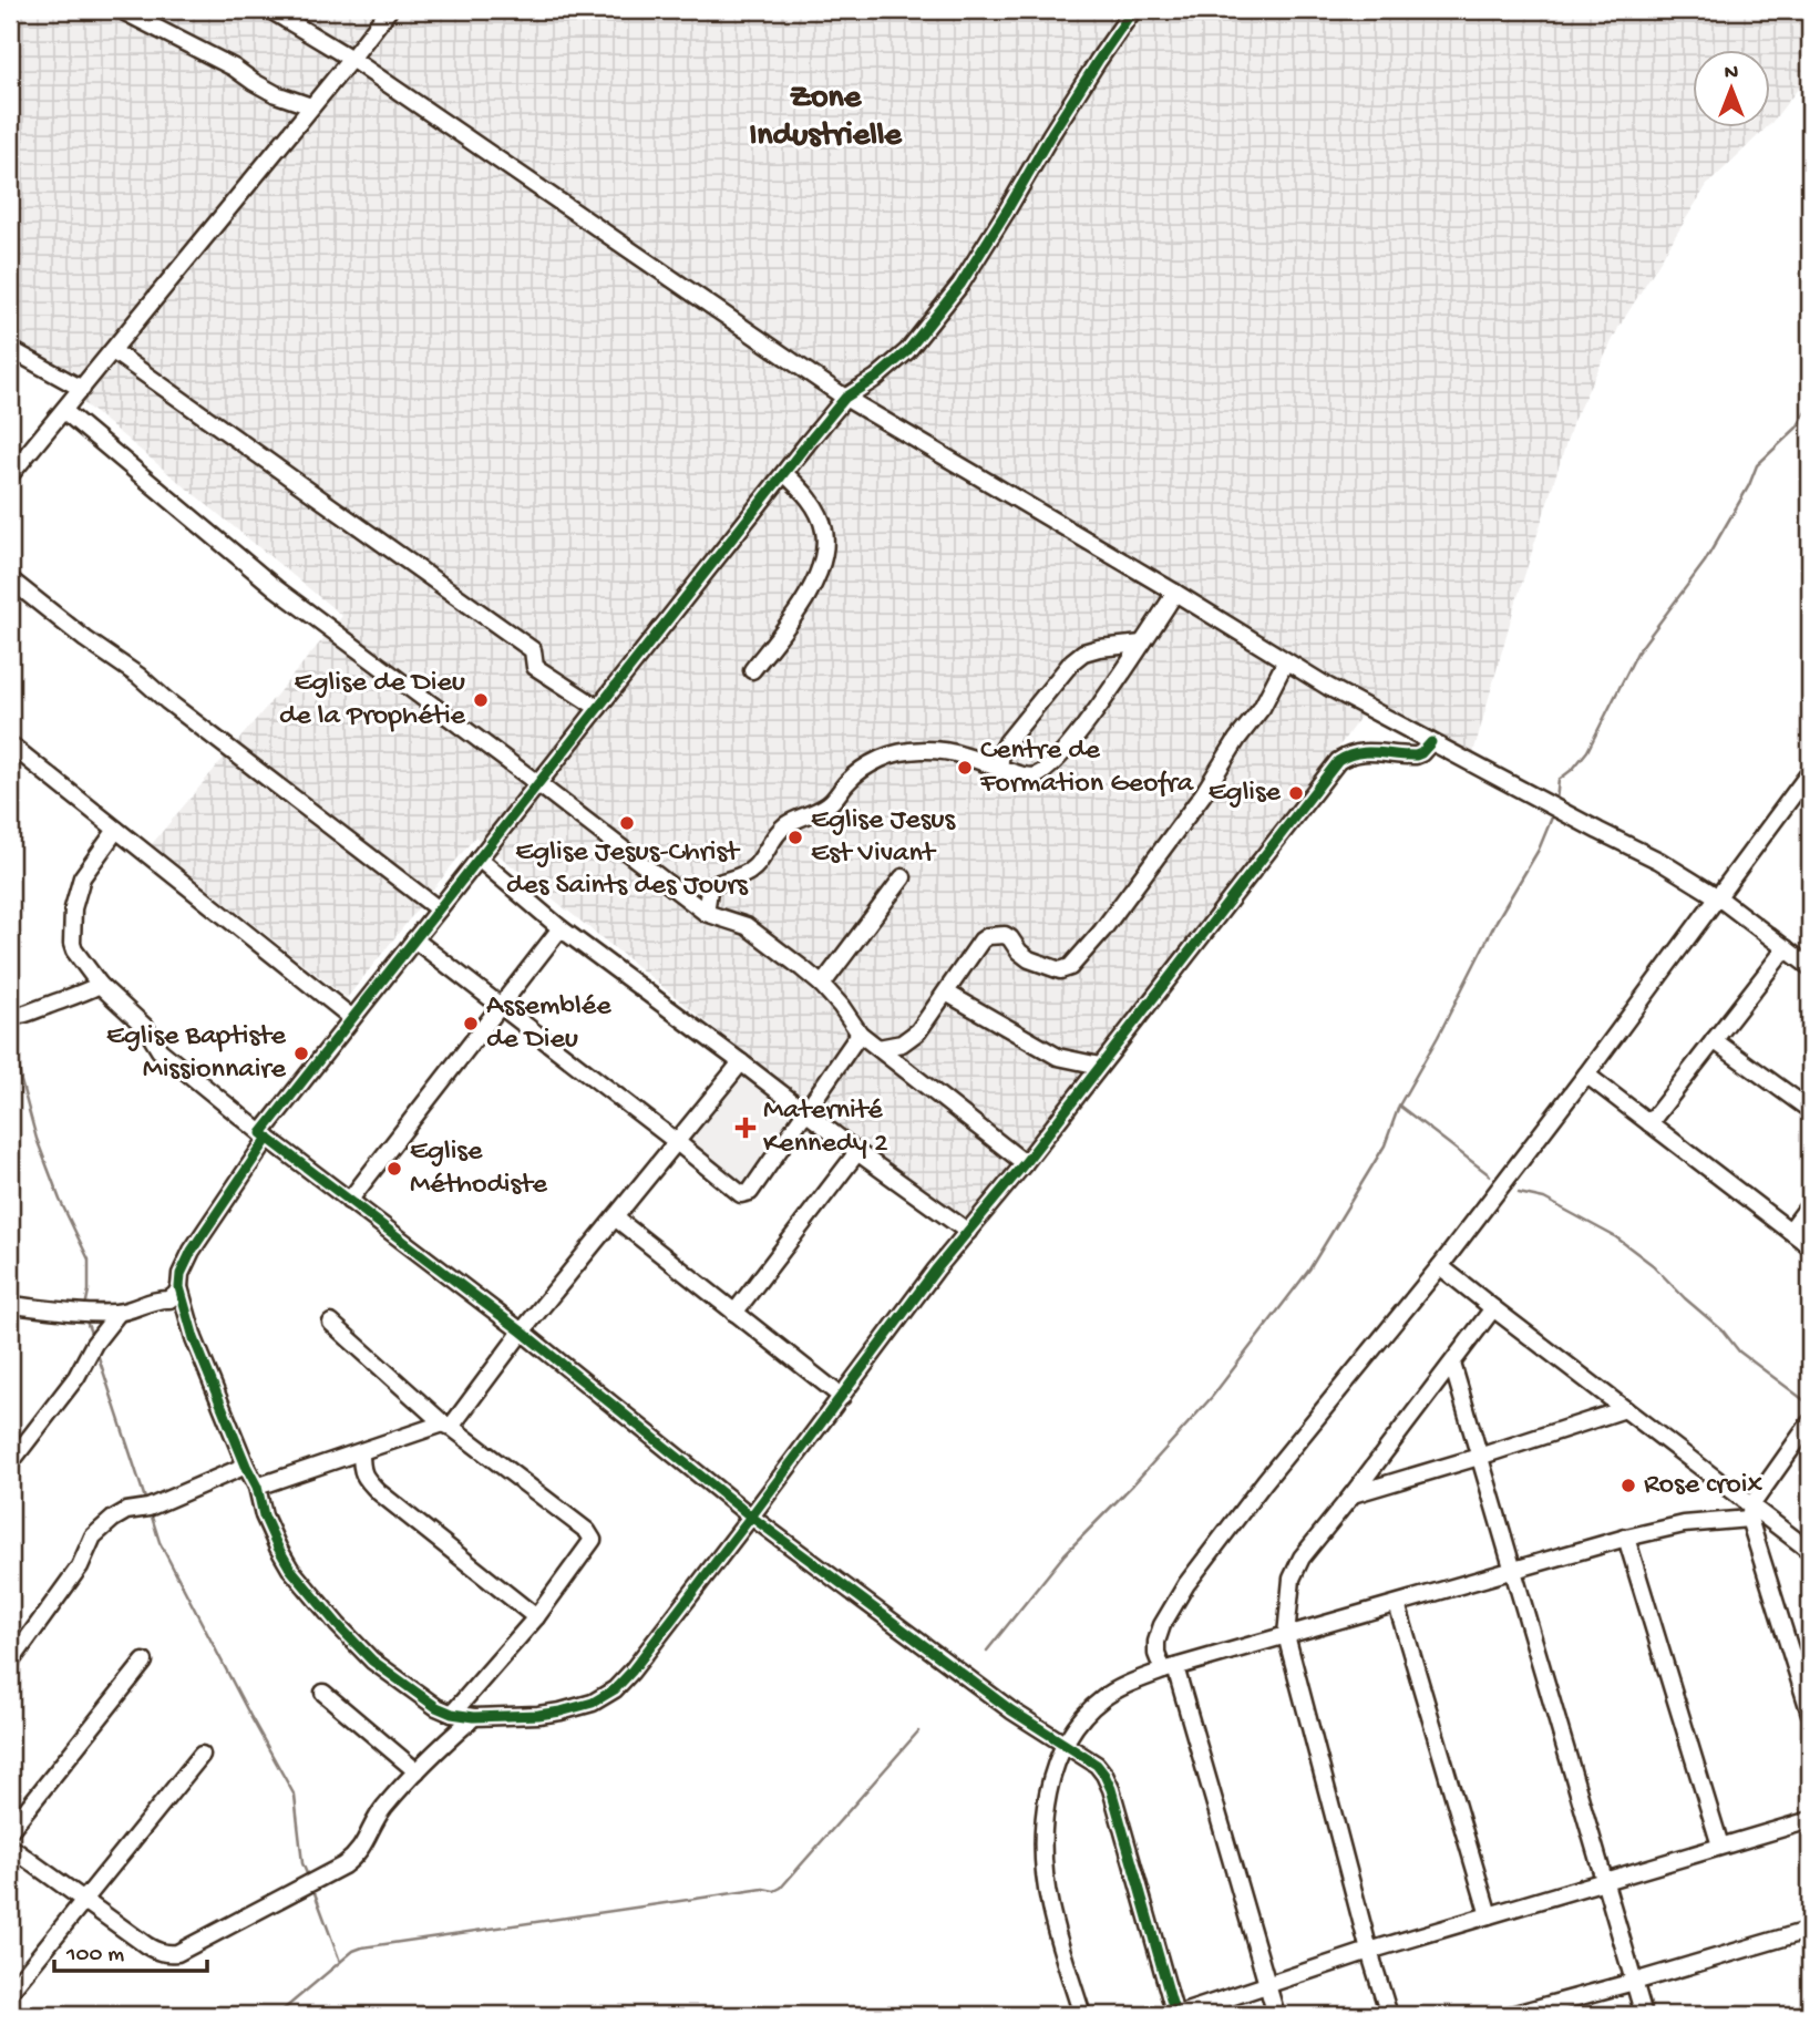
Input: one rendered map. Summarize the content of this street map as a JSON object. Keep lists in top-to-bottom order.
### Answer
{
  "districts": ["Zone Industrielle"],
  "places": {
    "other": [
      "Eglise de Dieu de la Prophétie",
      "Centre de Formation Geofra",
      "Eglise",
      "Eglise Jesus-Christ des Saints des Jours",
      "Eglise Jesus Est Vivant",
      "Assemblée de Dieu",
      "Eglise Baptiste Missionnaire",
      "Eglise Méthodiste",
      "Rose croix"
    ],
    "health": ["Maternité Kennedy 2"]
  },
  "scale_bar": "100 m",
  "north": "top"
}
